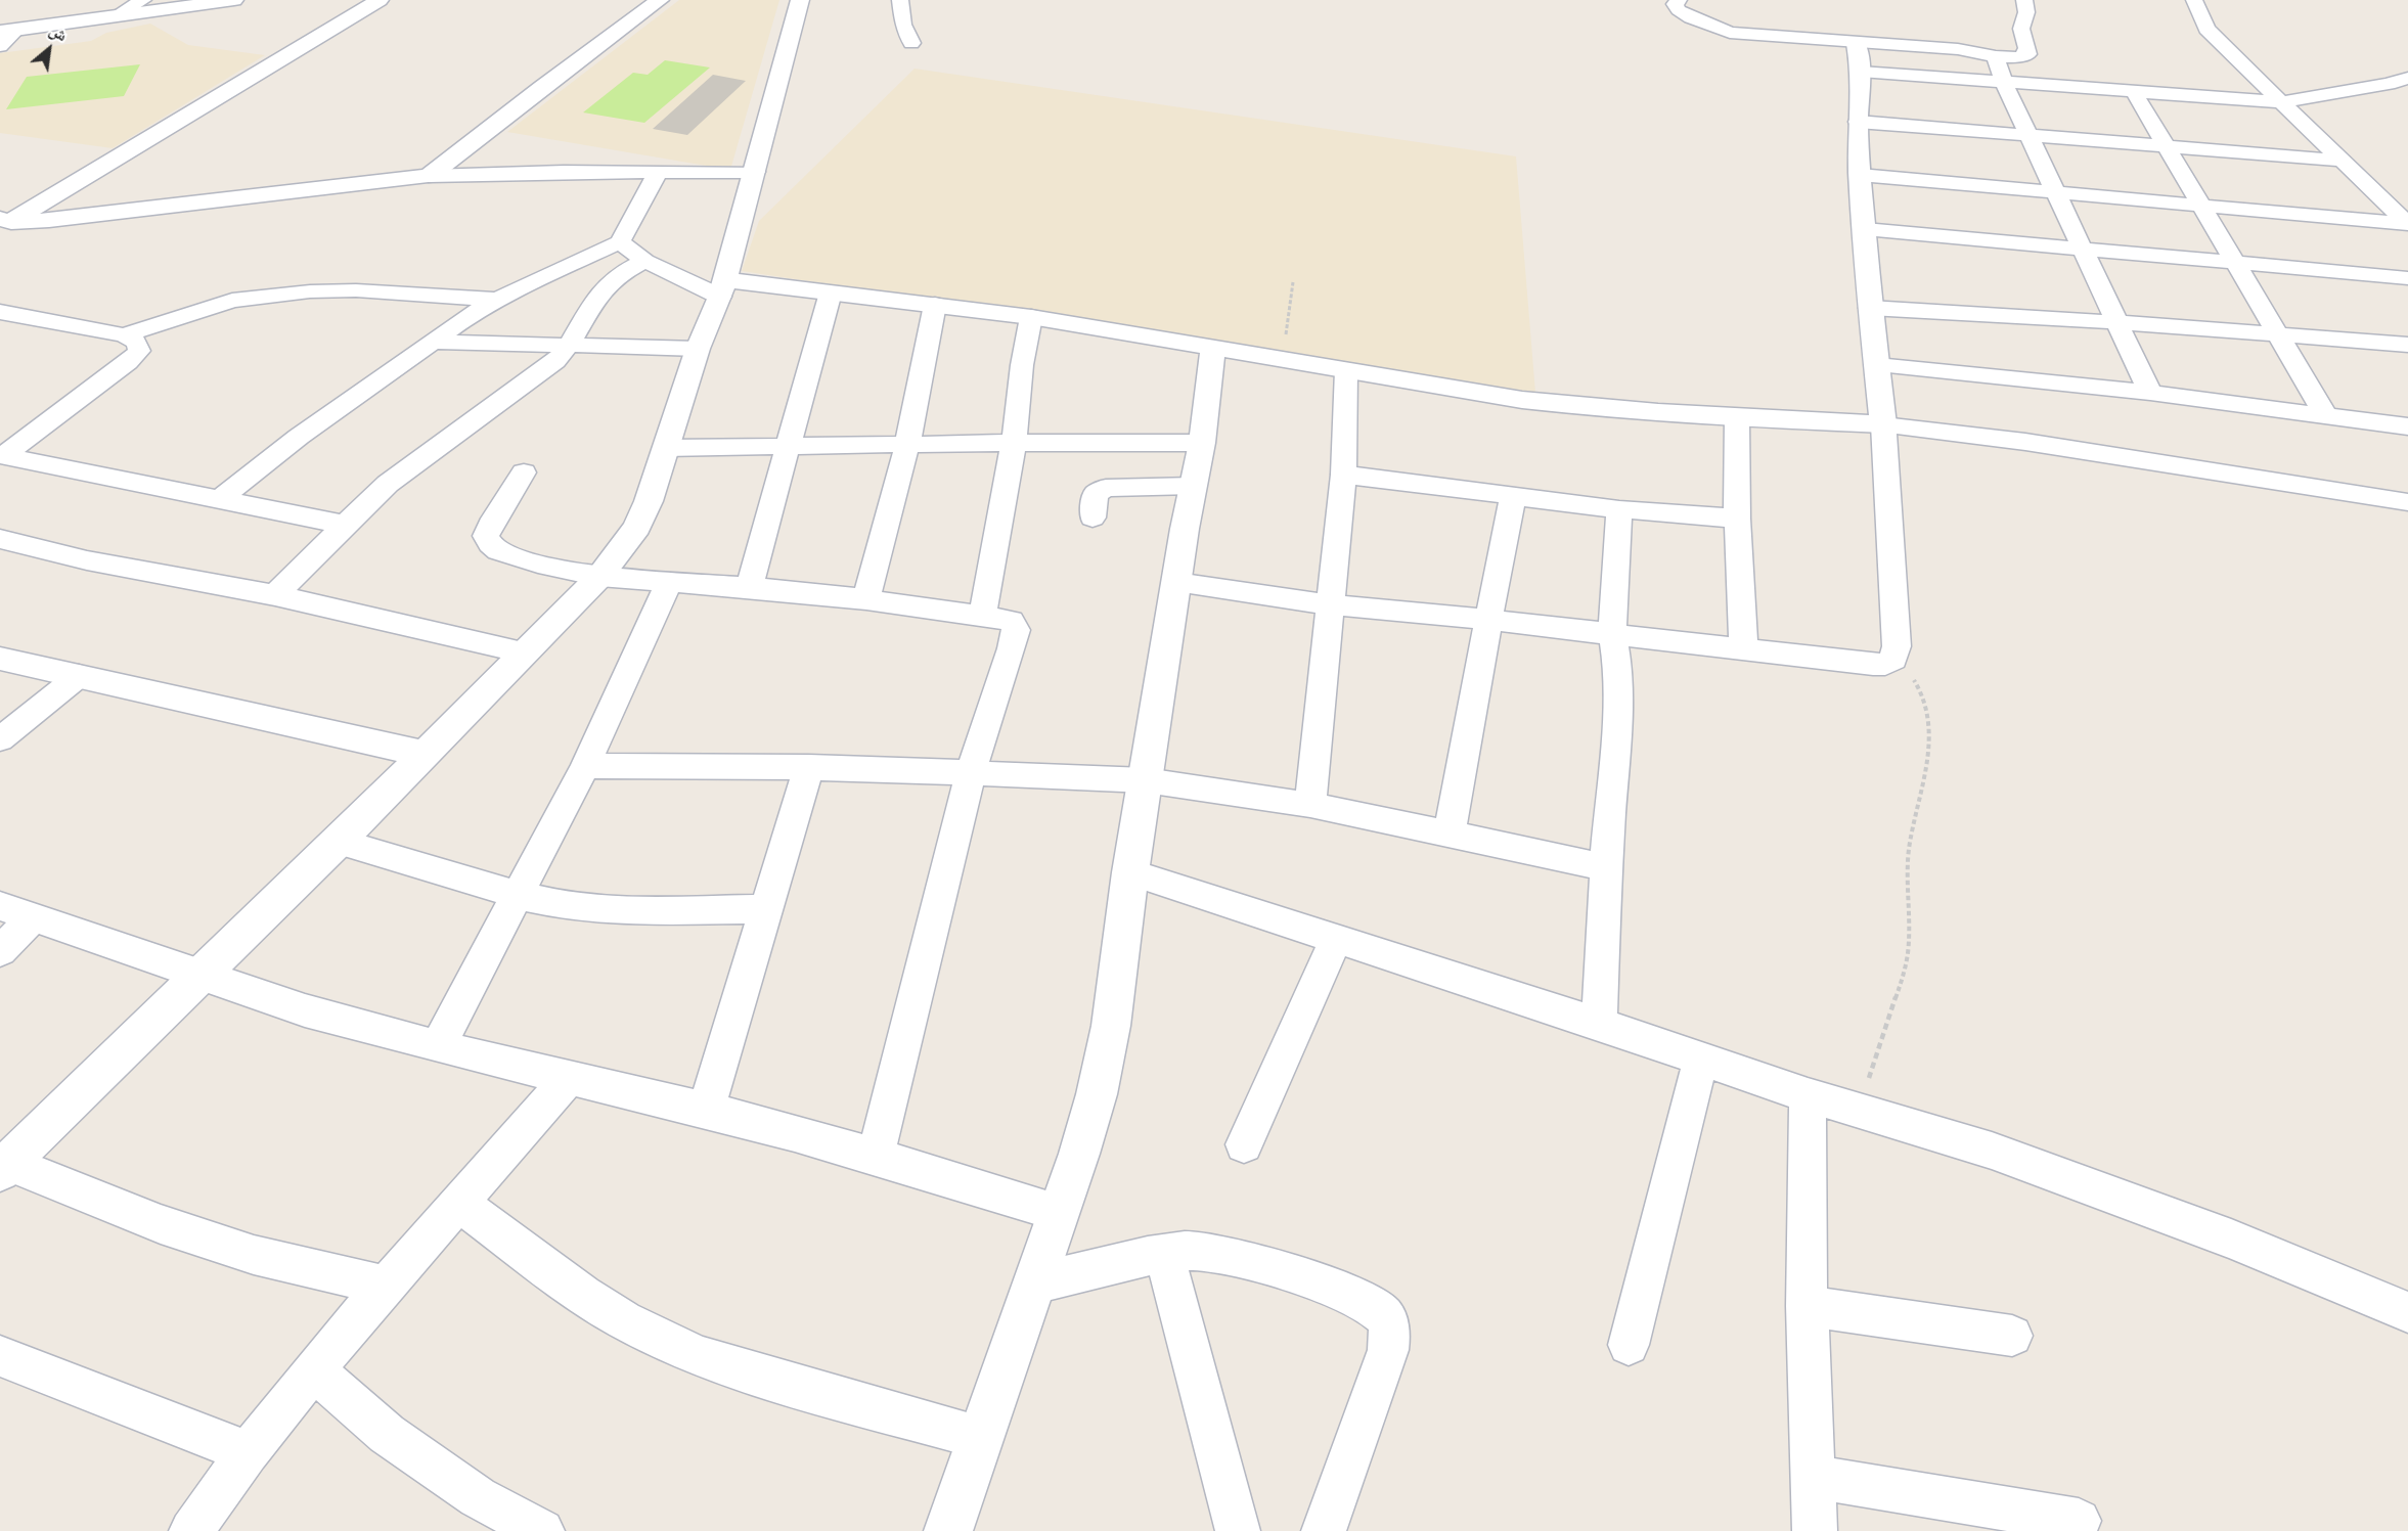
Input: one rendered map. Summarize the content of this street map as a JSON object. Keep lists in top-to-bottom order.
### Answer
{
  "north": "top right"
}
